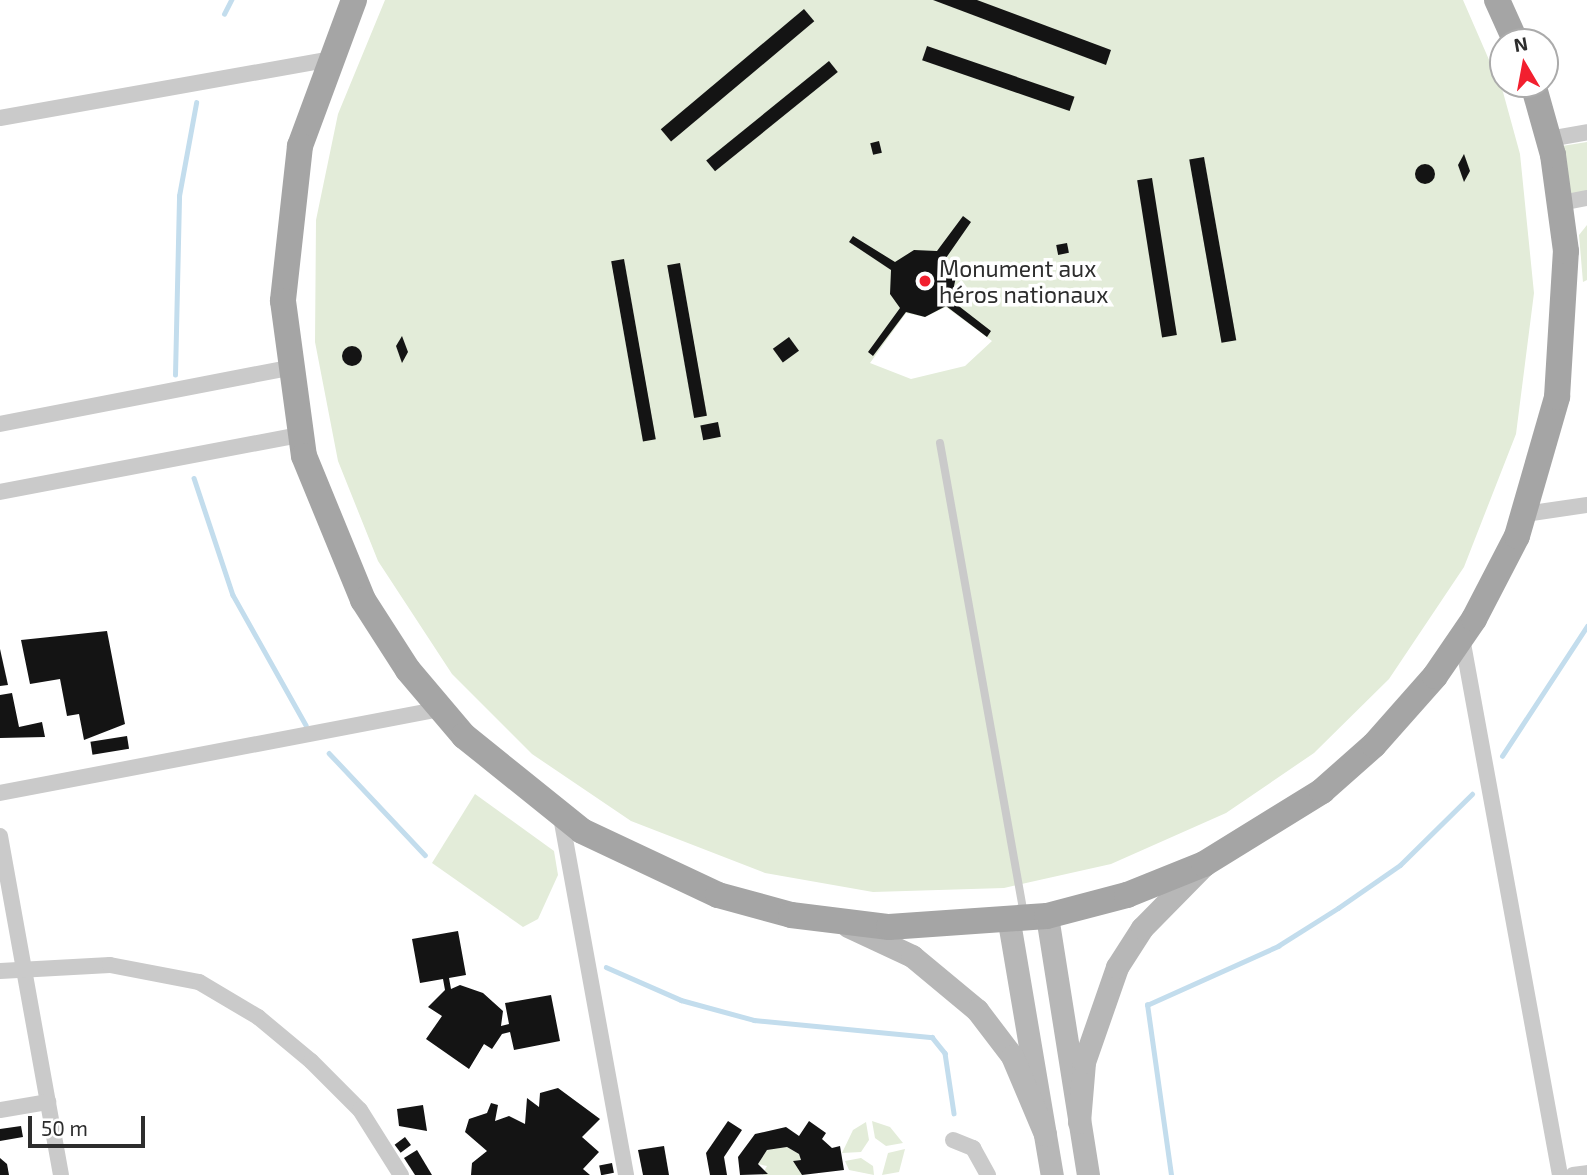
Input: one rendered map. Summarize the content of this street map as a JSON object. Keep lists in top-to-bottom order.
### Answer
{
  "places": ["Monument aux héros nationaux"],
  "scale_bar": "50 m",
  "north": "top"
}
